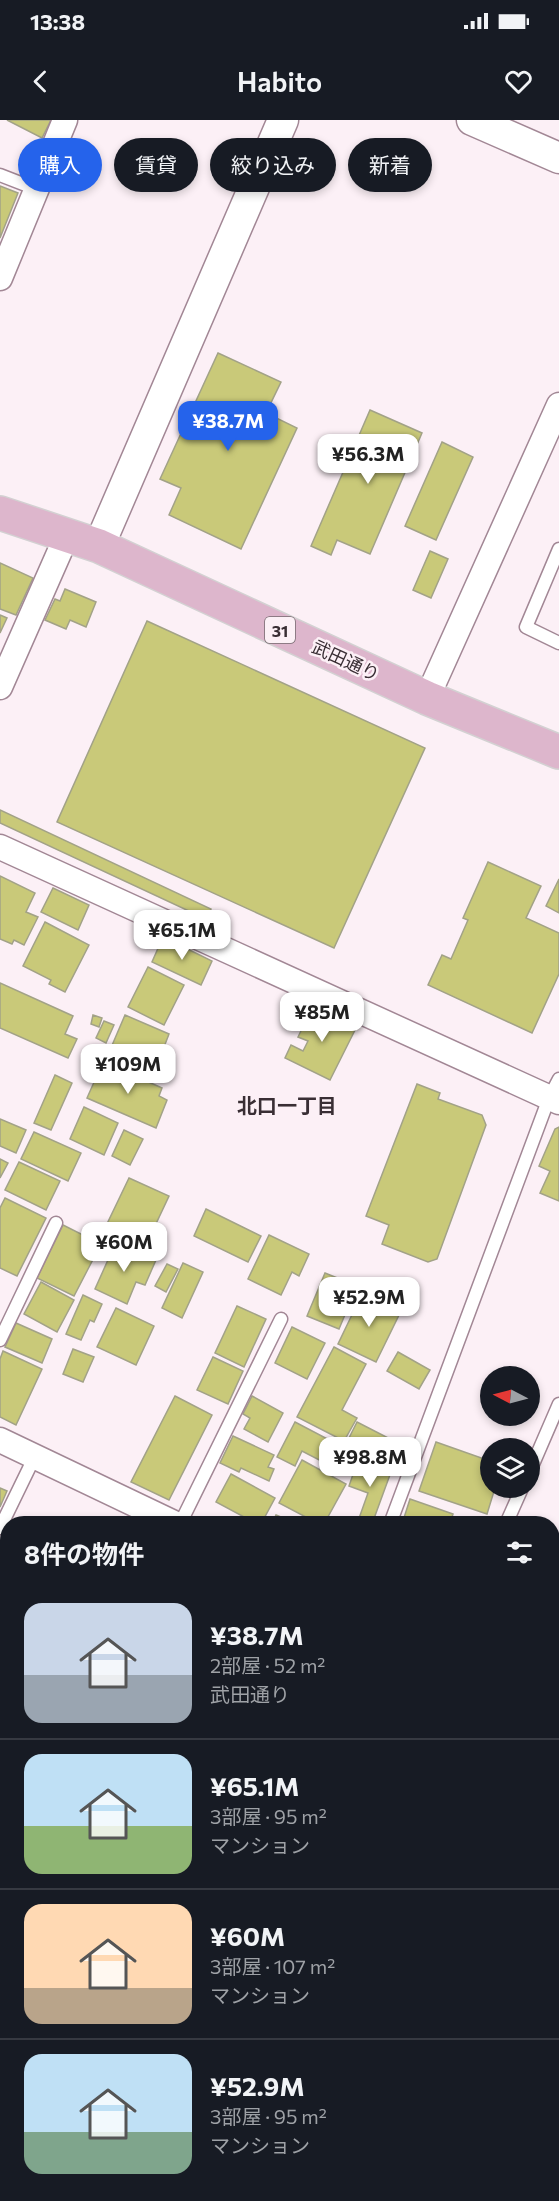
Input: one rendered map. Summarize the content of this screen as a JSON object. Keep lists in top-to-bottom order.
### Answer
{
  "streets": {
    "main road": ["31", "武田通り"]
  },
  "districts": ["北口一丁目"],
  "north": "left",
  "page": {
    "status": "13:38",
    "header": "Habito",
    "chip": [
      "購入",
      "賃貸",
      "絞り込み",
      "新着"
    ],
    "price": [
      "¥38.7M",
      "¥56.3M",
      "¥65.1M",
      "¥85M",
      "¥109M",
      "¥60M",
      "¥52.9M",
      "¥98.8M"
    ],
    "heading": "8件の物件",
    "list": [
      {
        "name": "¥38.7M",
        "note": "2部屋 · 52 m² · 武田通り"
      },
      {
        "name": "¥65.1M",
        "note": "3部屋 · 95 m² · マンション"
      },
      {
        "name": "¥60M",
        "note": "3部屋 · 107 m² · マンション"
      },
      {
        "name": "¥52.9M",
        "note": "3部屋 · 95 m² · マンション"
      }
    ]
  }
}
